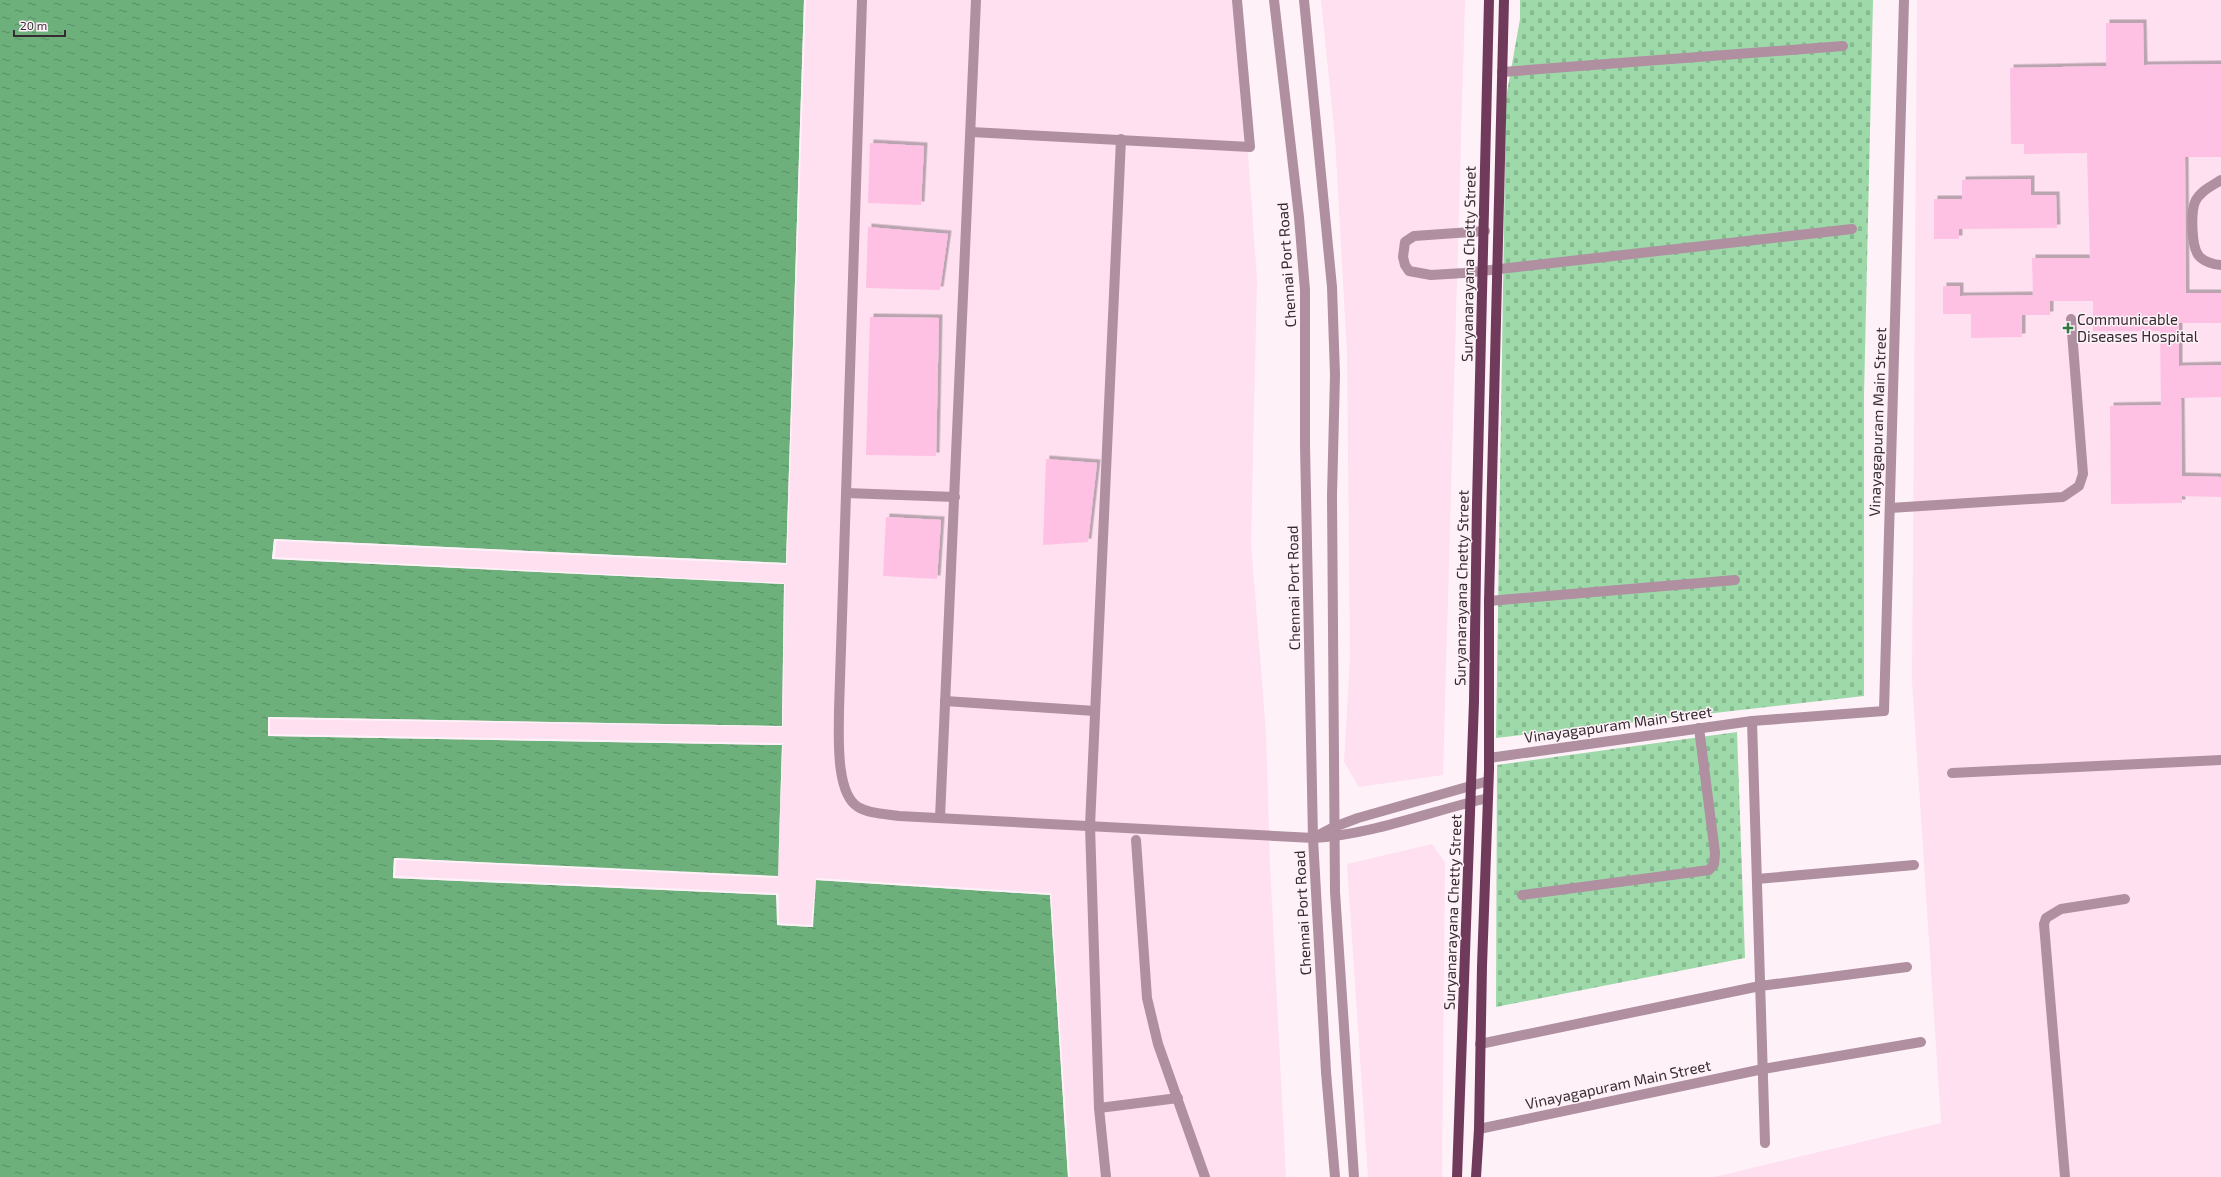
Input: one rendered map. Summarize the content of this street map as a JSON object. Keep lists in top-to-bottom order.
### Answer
{
  "streets": {
    "main road": ["Suryanarayana Chetty Street"],
    "street": ["Chennai Port Road", "Vinayagapuram Main Street"]
  },
  "crossings": [
    ["Suryanarayana Chetty Street", "Vinayagapuram Main Street"]
  ],
  "places": {
    "health": ["Communicable Diseases Hospital"]
  },
  "scale_bar": "20 m"
}
